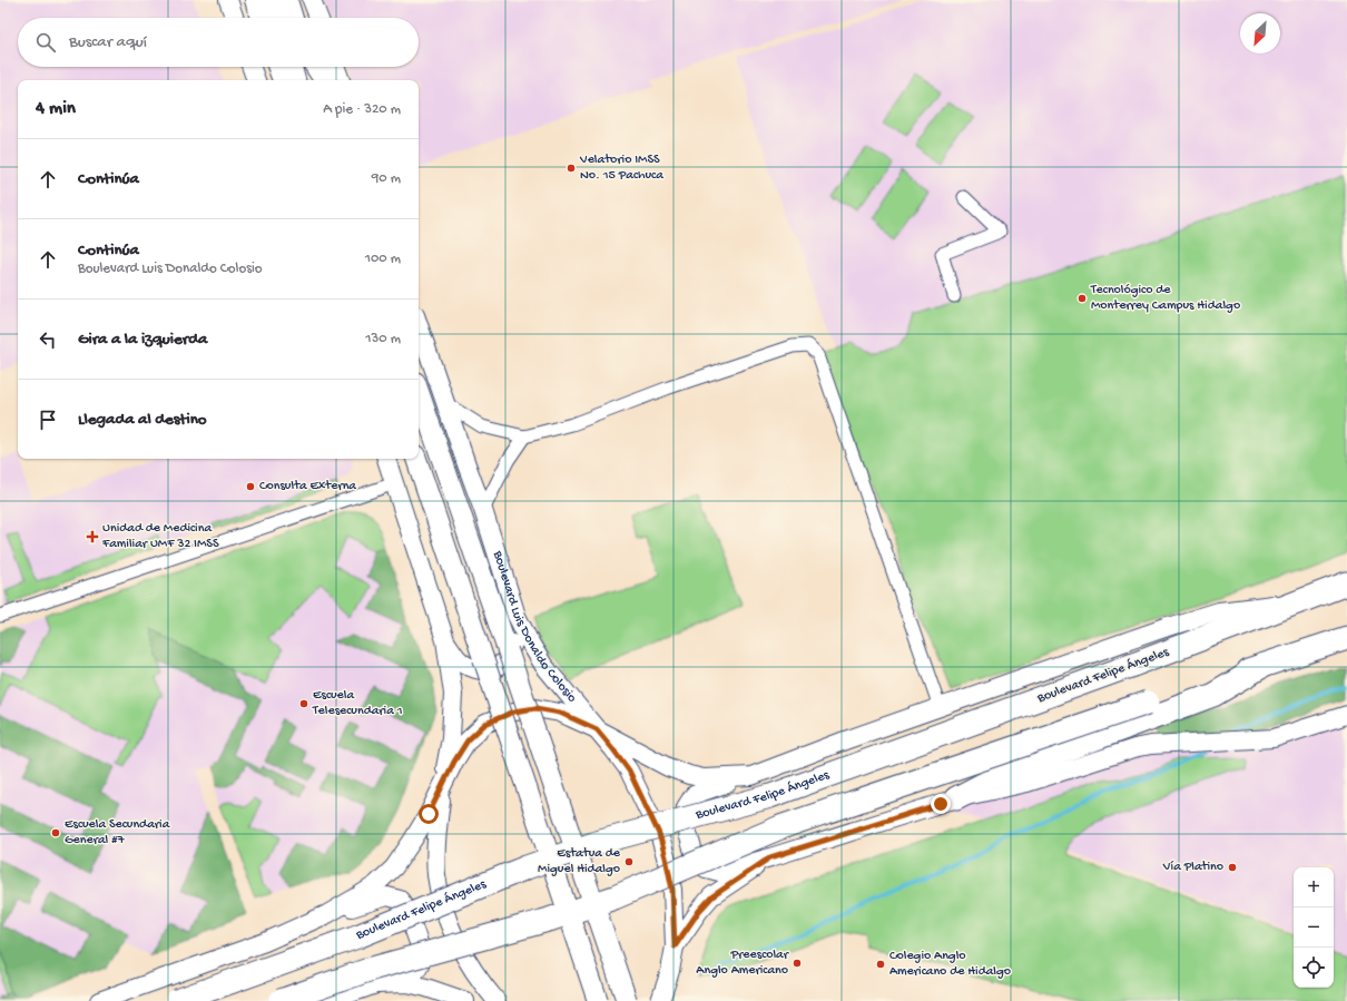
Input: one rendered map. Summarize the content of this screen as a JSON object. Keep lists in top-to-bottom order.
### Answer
{
  "streets": {
    "highway": ["Boulevard Felipe Ángeles"],
    "main road": ["Boulevard Luis Donaldo Colosio"]
  },
  "places": {
    "other": [
      "Velatorio IMSS No. 15 Pachuca",
      "Tecnológico de Monterrey Campus Hidalgo",
      "Consulta Externa",
      "Escuela Telesecundaria 1",
      "Escuela Secundaria General #7",
      "Estatua de Miguel Hidalgo",
      "Vía Platino",
      "Preescolar Anglo Americano",
      "Colegio Anglo Americano de Hidalgo"
    ],
    "health": ["Unidad de Medicina Familiar UMF 32 IMSS"]
  },
  "north": "bottom left",
  "page": {
    "search": "Buscar aquí",
    "heading": ["4 min", "A pie · 320 m"],
    "list": [
      ["Continúa", "90 m"],
      ["Continúa", "Boulevard Luis Donaldo Colosio", "100 m"],
      ["Gira a la izquierda", "130 m"],
      "Llegada al destino"
    ],
    "map_buttons": ["+", "−"]
  }
}
